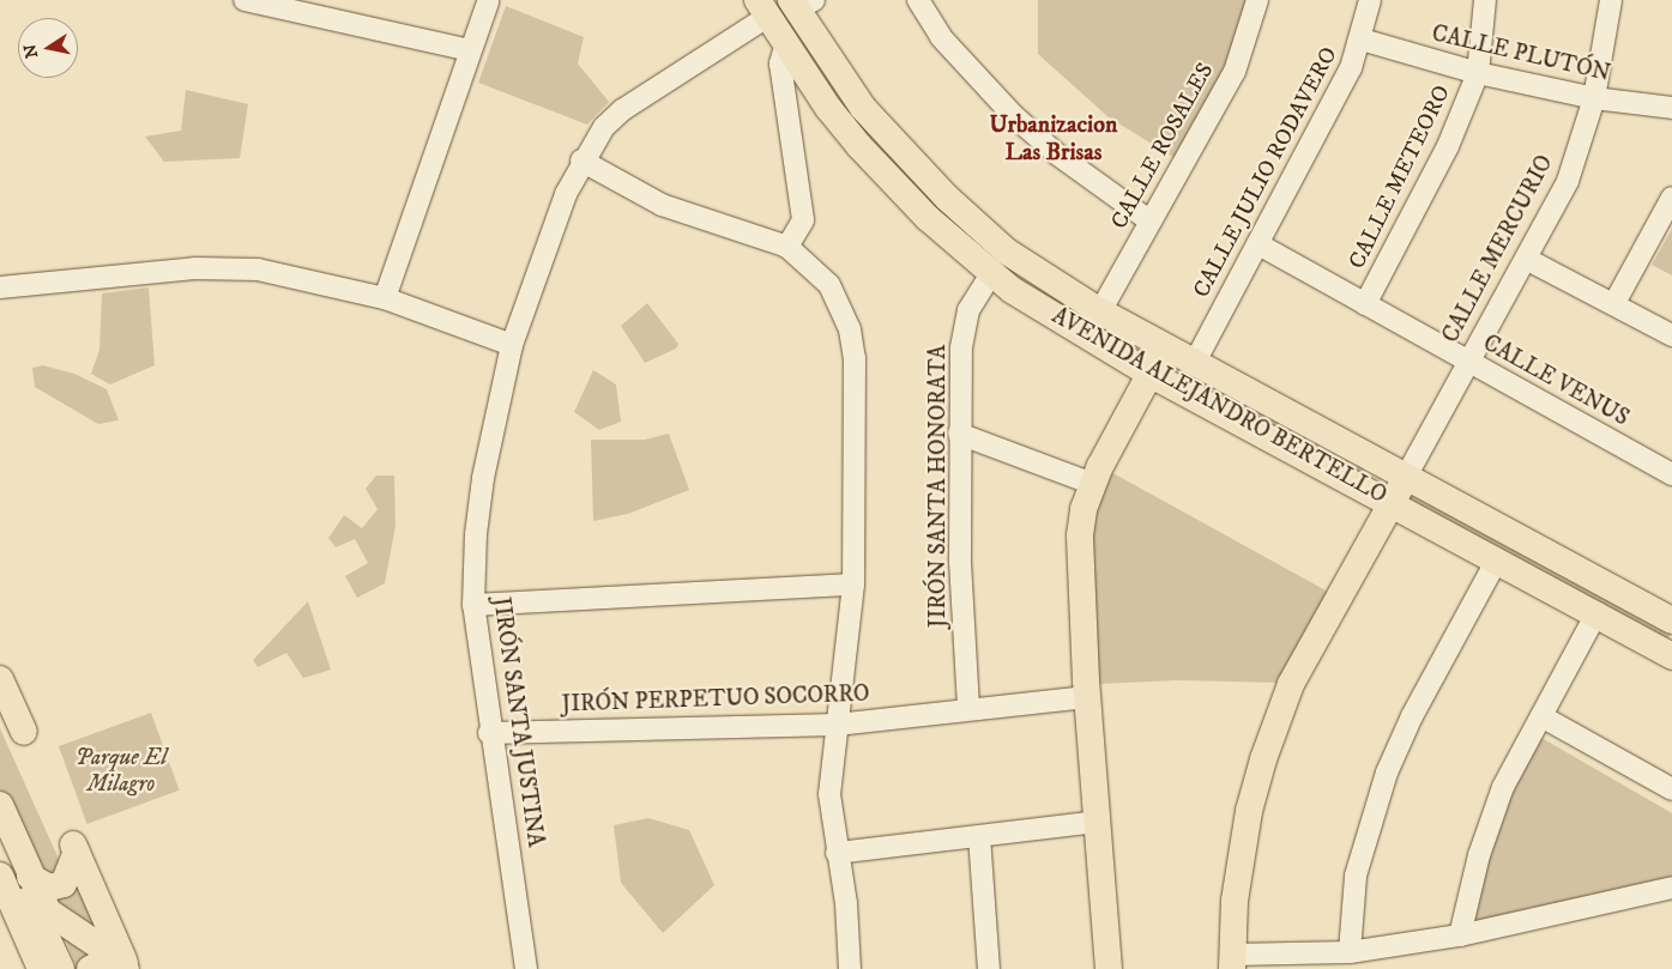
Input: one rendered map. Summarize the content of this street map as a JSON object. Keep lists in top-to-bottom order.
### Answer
{
  "streets": {
    "main road": ["AVENIDA ALEJANDRO BERTELLO"],
    "street": [
      "CALLE PLUTÓN",
      "CALLE ROSALES",
      "CALLE JULIO RODAVERO",
      "CALLE METEORO",
      "CALLE MERCURIO",
      "CALLE VENUS",
      "JIRÓN SANTA HONORATA",
      "JIRÓN PERPETUO SOCORRO",
      "JIRÓN SANTA JUSTINA"
    ]
  },
  "crossings": [
    ["CALLE PLUTÓN", "CALLE JULIO RODAVERO"],
    ["CALLE PLUTÓN", "CALLE METEORO"],
    ["CALLE PLUTÓN", "CALLE MERCURIO"],
    ["CALLE ROSALES", "AVENIDA ALEJANDRO BERTELLO"],
    ["CALLE JULIO RODAVERO", "CALLE VENUS"],
    ["CALLE JULIO RODAVERO", "AVENIDA ALEJANDRO BERTELLO"],
    ["CALLE METEORO", "CALLE VENUS"],
    ["CALLE MERCURIO", "CALLE VENUS"],
    ["CALLE MERCURIO", "AVENIDA ALEJANDRO BERTELLO"],
    ["AVENIDA ALEJANDRO BERTELLO", "JIRÓN SANTA HONORATA"],
    ["AVENIDA ALEJANDRO BERTELLO", "JIRÓN SANTA JUSTINA"],
    ["JIRÓN SANTA HONORATA", "JIRÓN PERPETUO SOCORRO"],
    ["JIRÓN PERPETUO SOCORRO", "JIRÓN SANTA JUSTINA"]
  ],
  "districts": ["Urbanizacion Las Brisas"],
  "parks": ["Parque El Milagro"],
  "north": "left"
}
